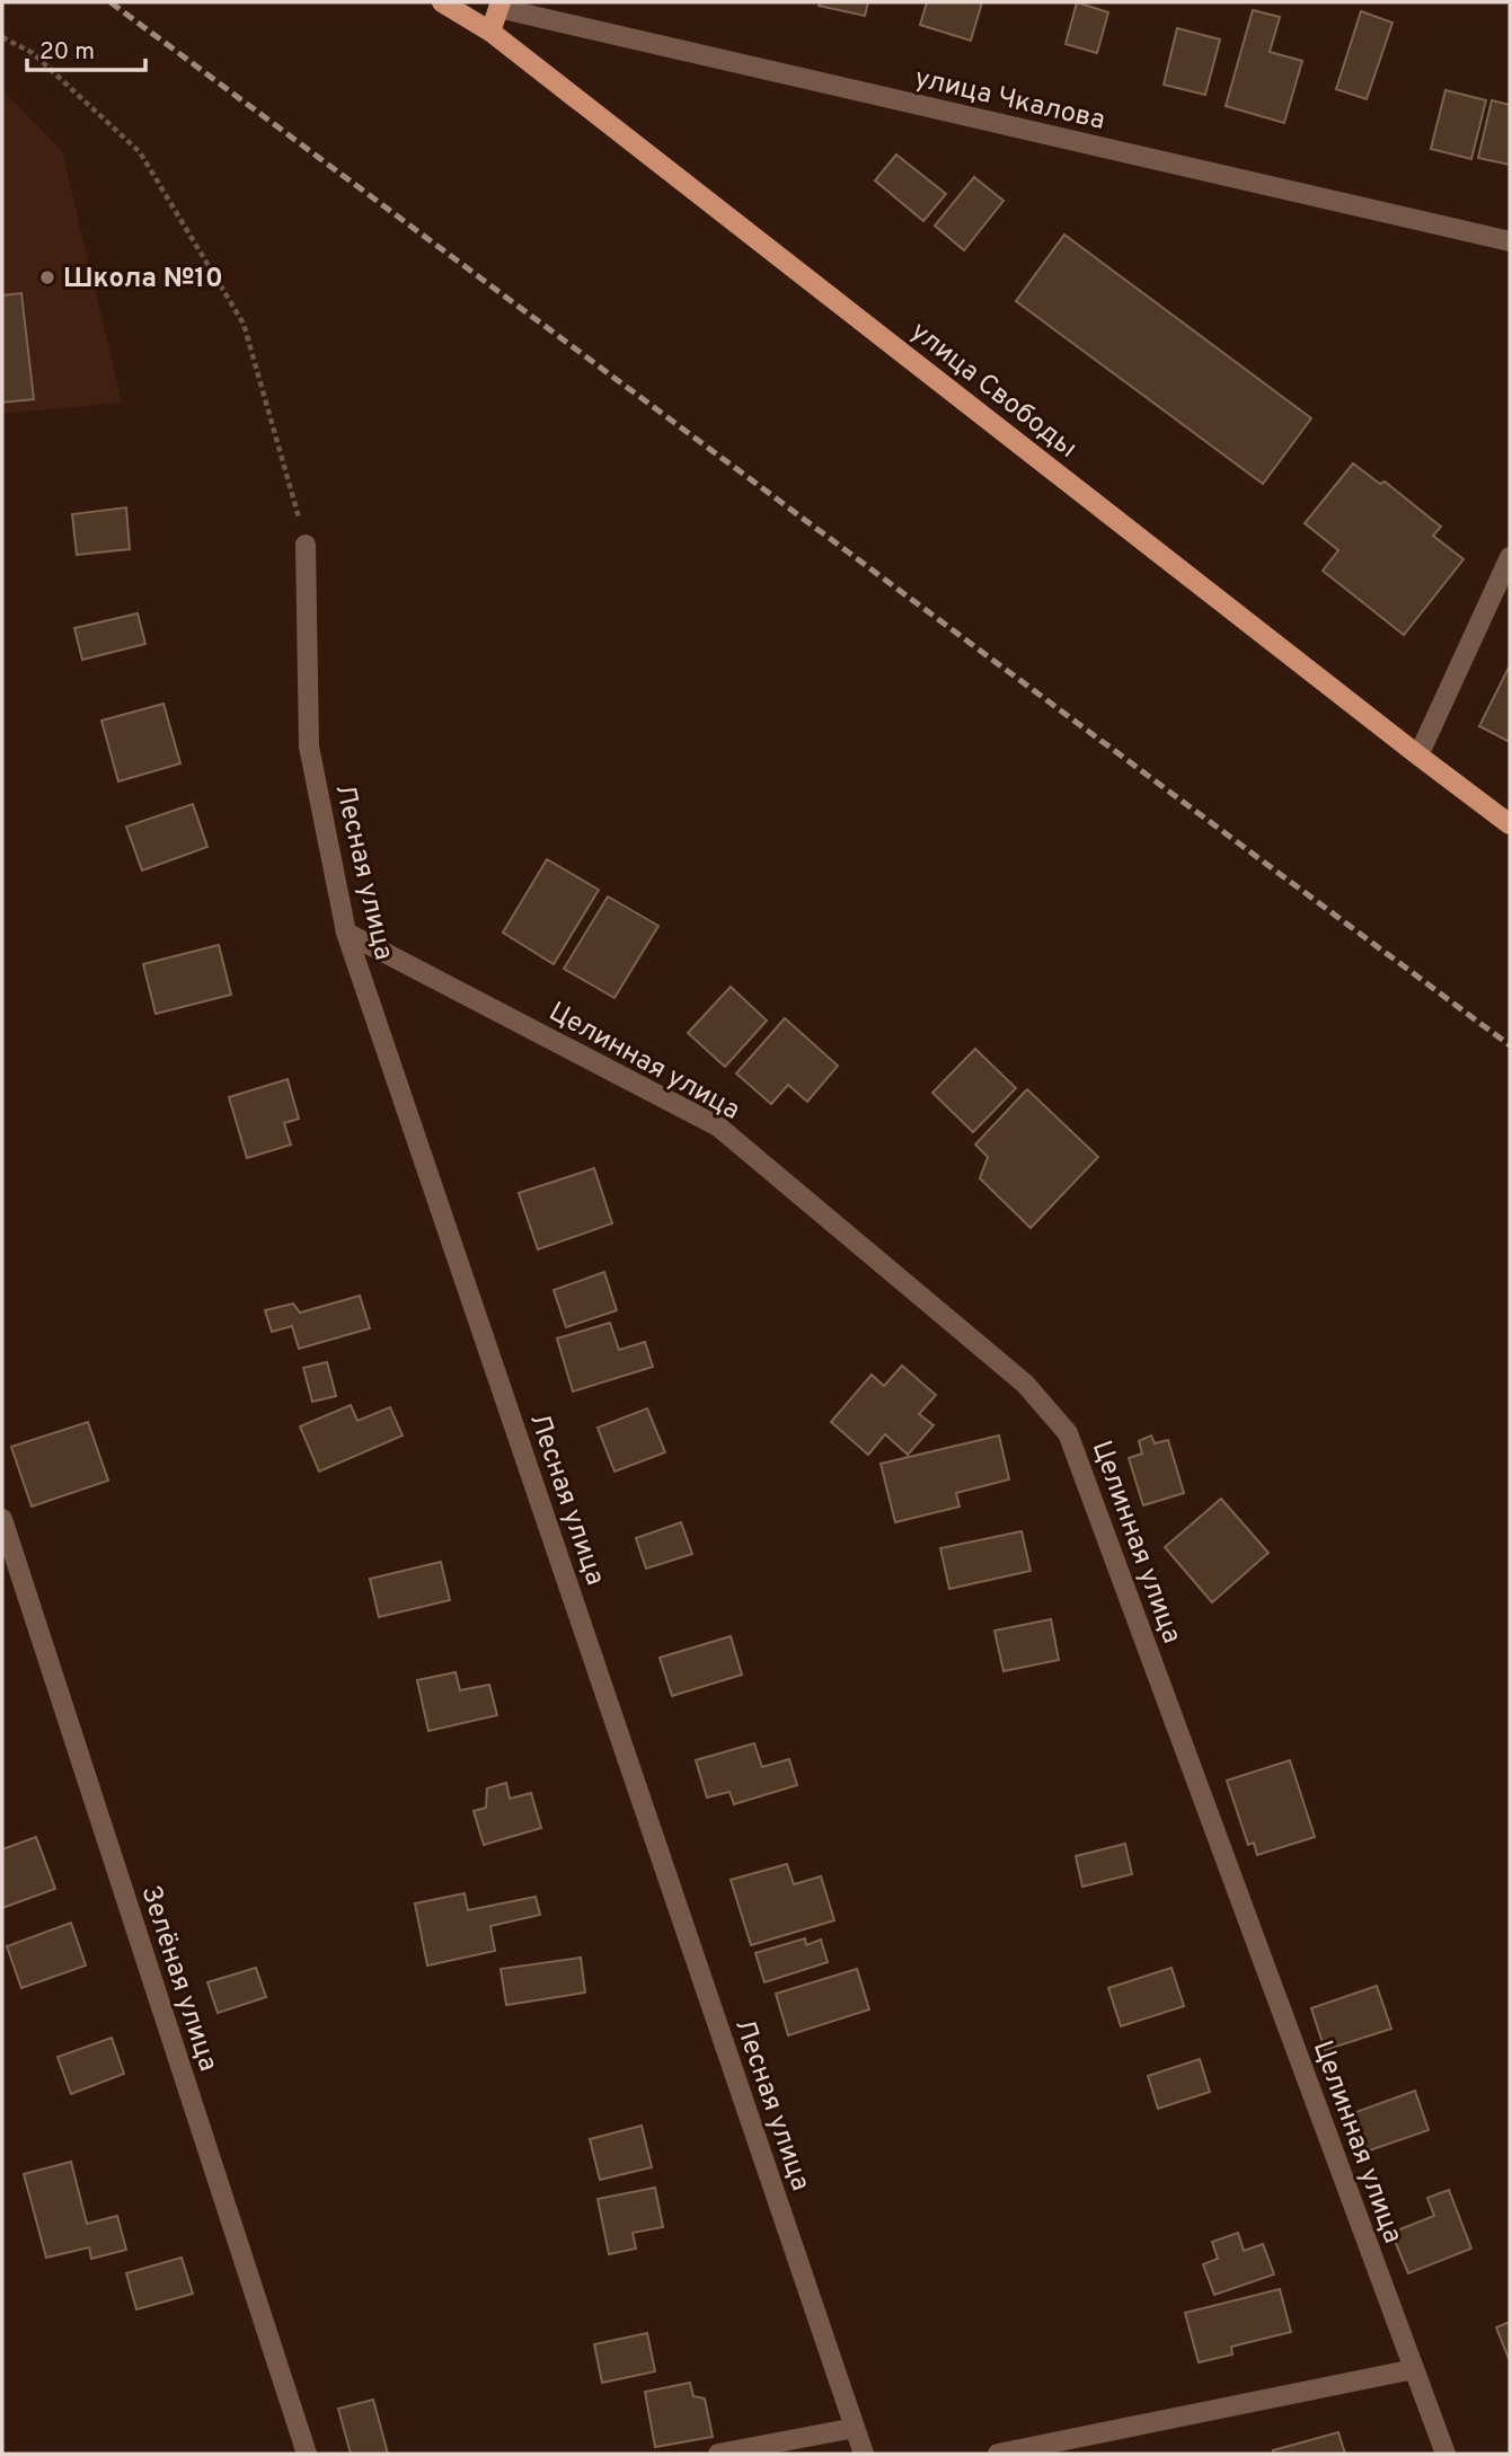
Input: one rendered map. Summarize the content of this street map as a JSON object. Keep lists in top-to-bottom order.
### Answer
{
  "streets": {
    "main road": ["улица Свободы"],
    "street": [
      "улица Чкалова",
      "Лесная улица",
      "Целинная улица",
      "Зелёная улица"
    ]
  },
  "crossings": [
    ["Лесная улица", "Целинная улица"]
  ],
  "places": ["Школа №10"],
  "scale_bar": "20 m"
}
